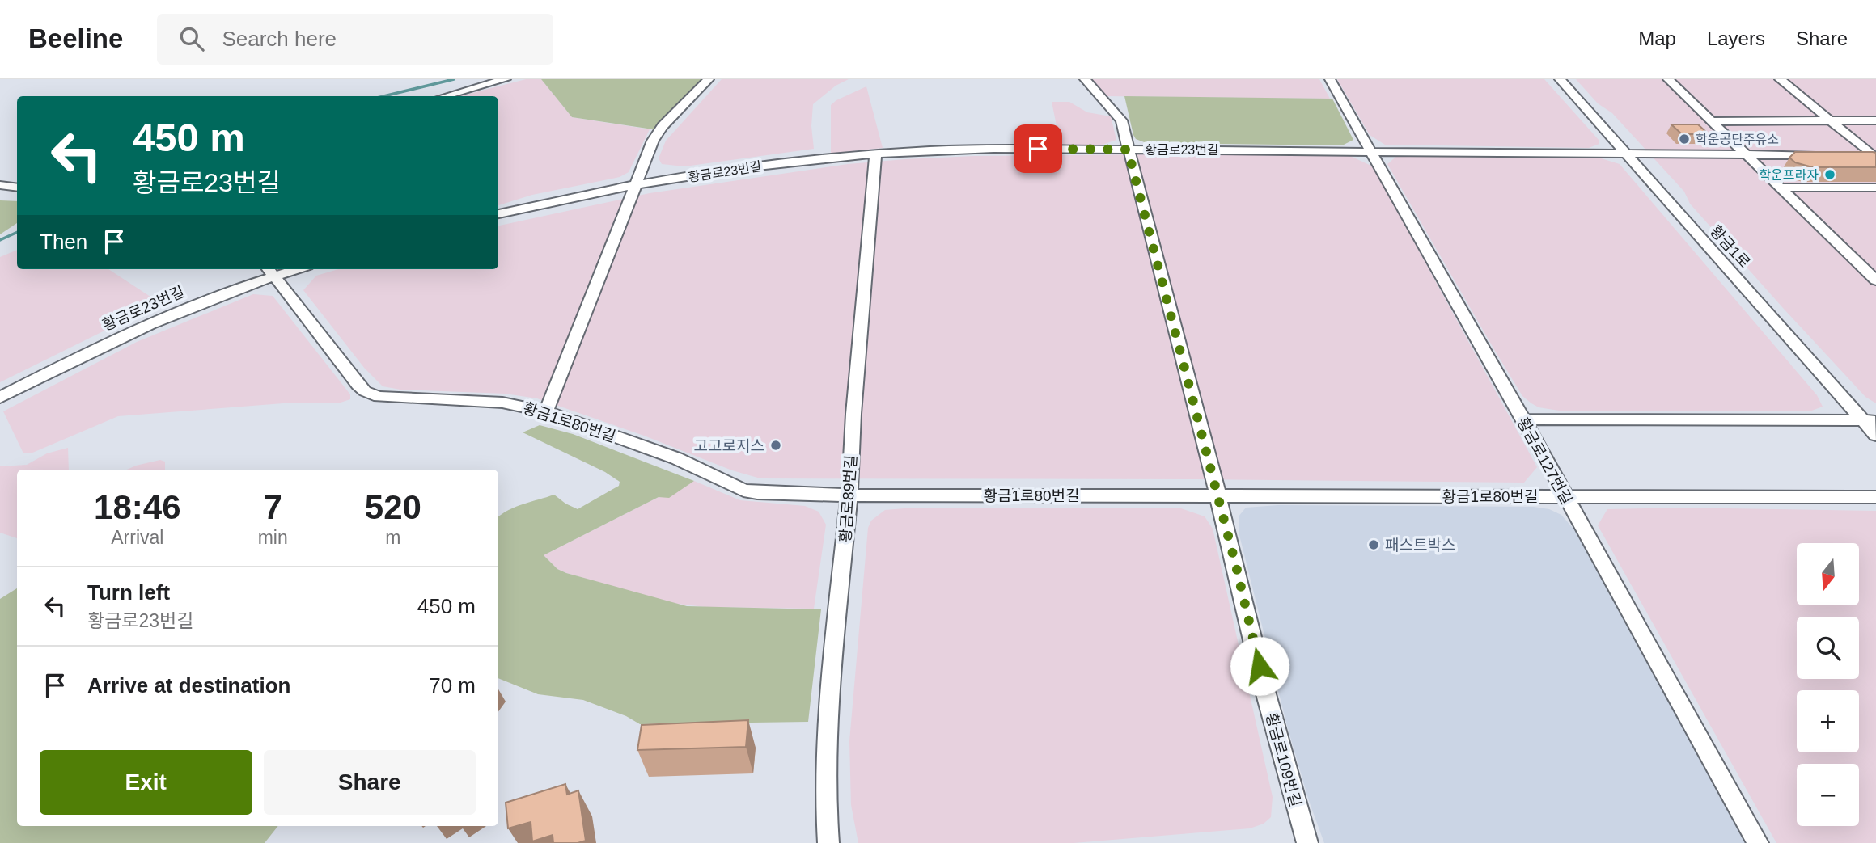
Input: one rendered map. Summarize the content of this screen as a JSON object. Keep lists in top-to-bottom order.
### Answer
{
  "streets": {
    "street": [
      "황금로23번길",
      "황금1로",
      "황금1로80번길",
      "황금로127번길",
      "황금로89번길",
      "황금로109번길"
    ]
  },
  "crossings": [
    ["황금로23번길", "황금1로"],
    ["황금로23번길", "황금1로80번길"],
    ["황금로23번길", "황금로127번길"],
    ["황금로23번길", "황금로89번길"],
    ["황금로23번길", "황금로109번길"],
    ["황금1로80번길", "황금로127번길"],
    ["황금1로80번길", "황금로89번길"],
    ["황금1로80번길", "황금로109번길"]
  ],
  "places": [
    "학운공단주유소",
    "학운프라자",
    "고고로지스",
    "패스트박스"
  ],
  "north": "bottom",
  "page": {
    "header": "Beeline",
    "search": "Search here",
    "nav": ["Map", "Layers", "Share"],
    "turn": ["450 m", "황금로23번길"],
    "then": "Then",
    "eta": [
      "18:46",
      "Arrival",
      "7",
      "min",
      "520",
      "m"
    ],
    "map_buttons": ["+", "−"],
    "list": [
      {
        "name": "Turn left",
        "note": "황금로23번길",
        "value": "450 m"
      },
      {
        "name": "Arrive at destination",
        "value": "70 m"
      }
    ],
    "buttons": ["Exit", "Share"]
  }
}
